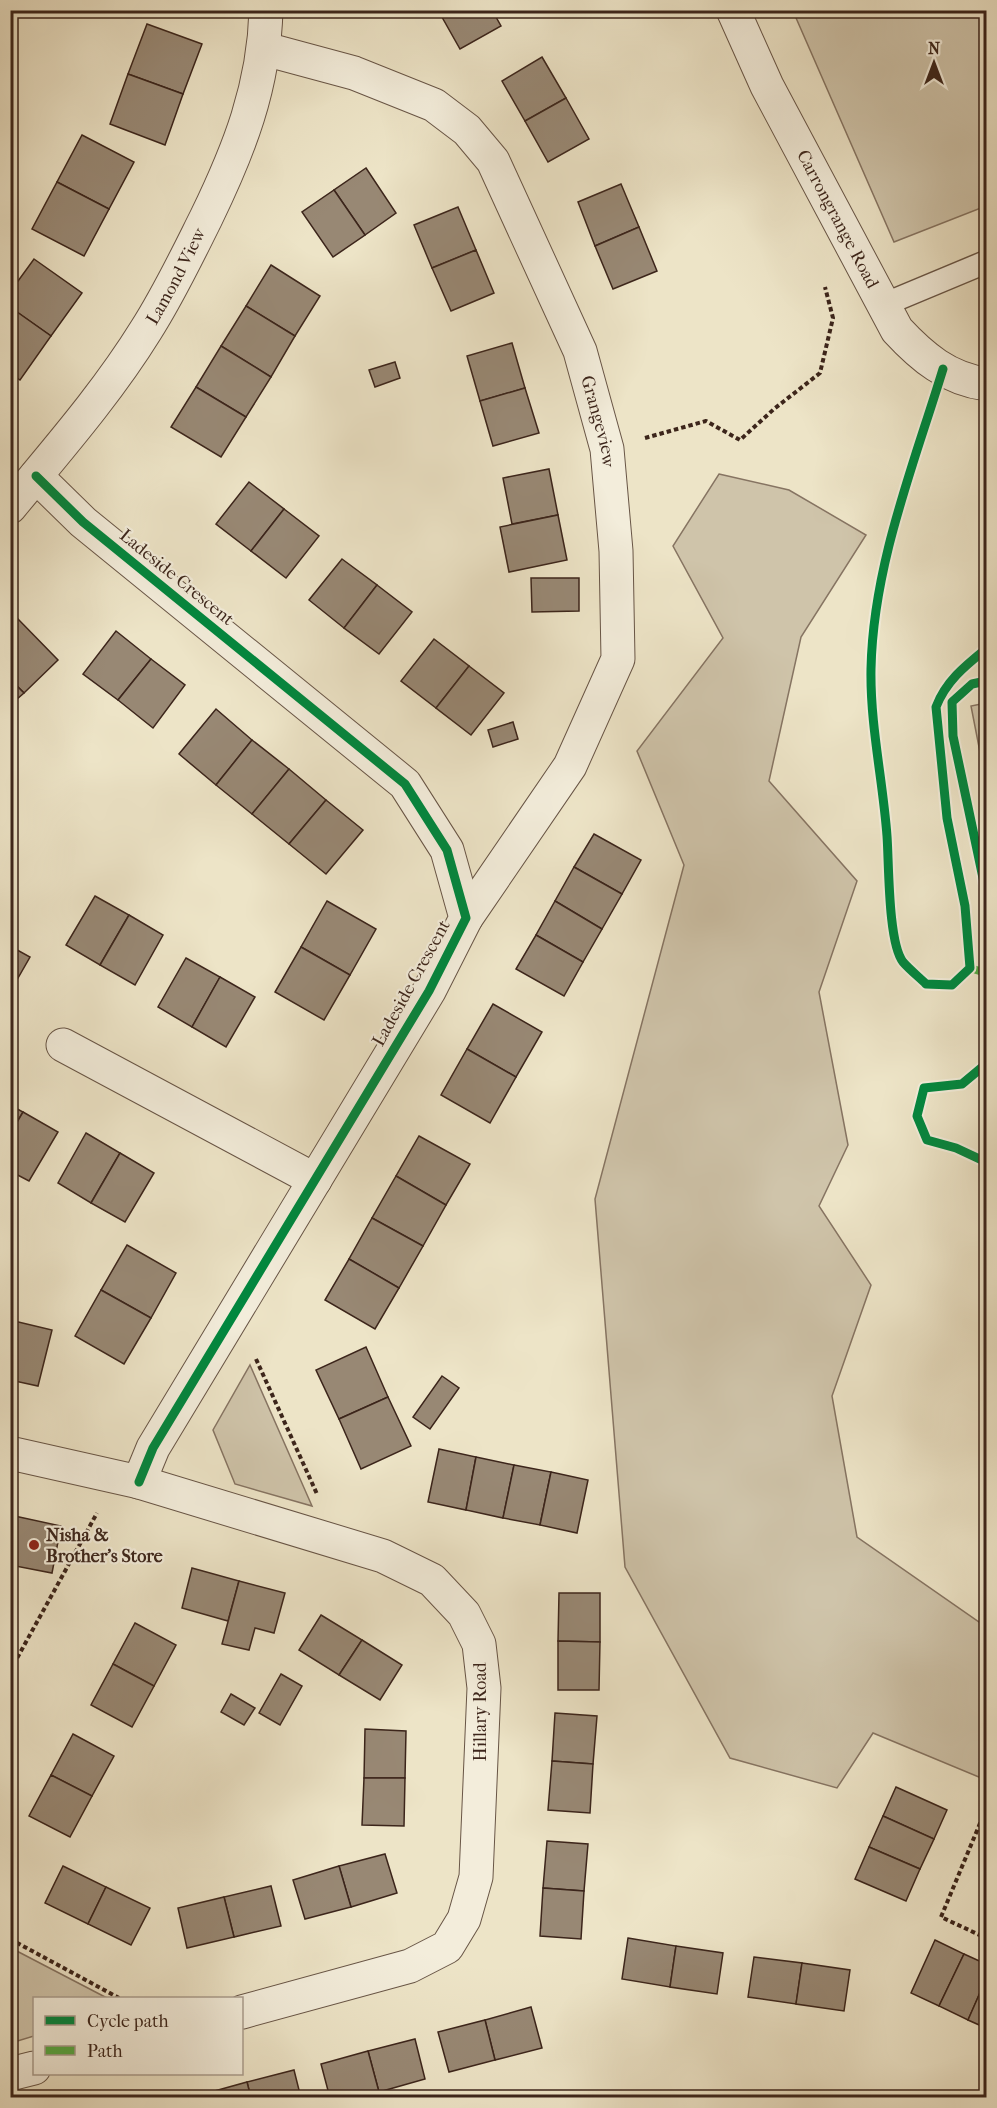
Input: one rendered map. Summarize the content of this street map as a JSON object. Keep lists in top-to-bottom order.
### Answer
{
  "streets": {
    "street": [
      "Carrongrange Road",
      "Lamond View",
      "Grangeview",
      "Ladeside Crescent",
      "Hillary Road"
    ]
  },
  "crossings": [
    ["Lamond View", "Grangeview"],
    ["Lamond View", "Ladeside Crescent"],
    ["Grangeview", "Ladeside Crescent"],
    ["Ladeside Crescent", "Hillary Road"]
  ],
  "places": ["Nisha & Brother's Store"],
  "legend": ["Cycle path", "Path"],
  "north": "top"
}
